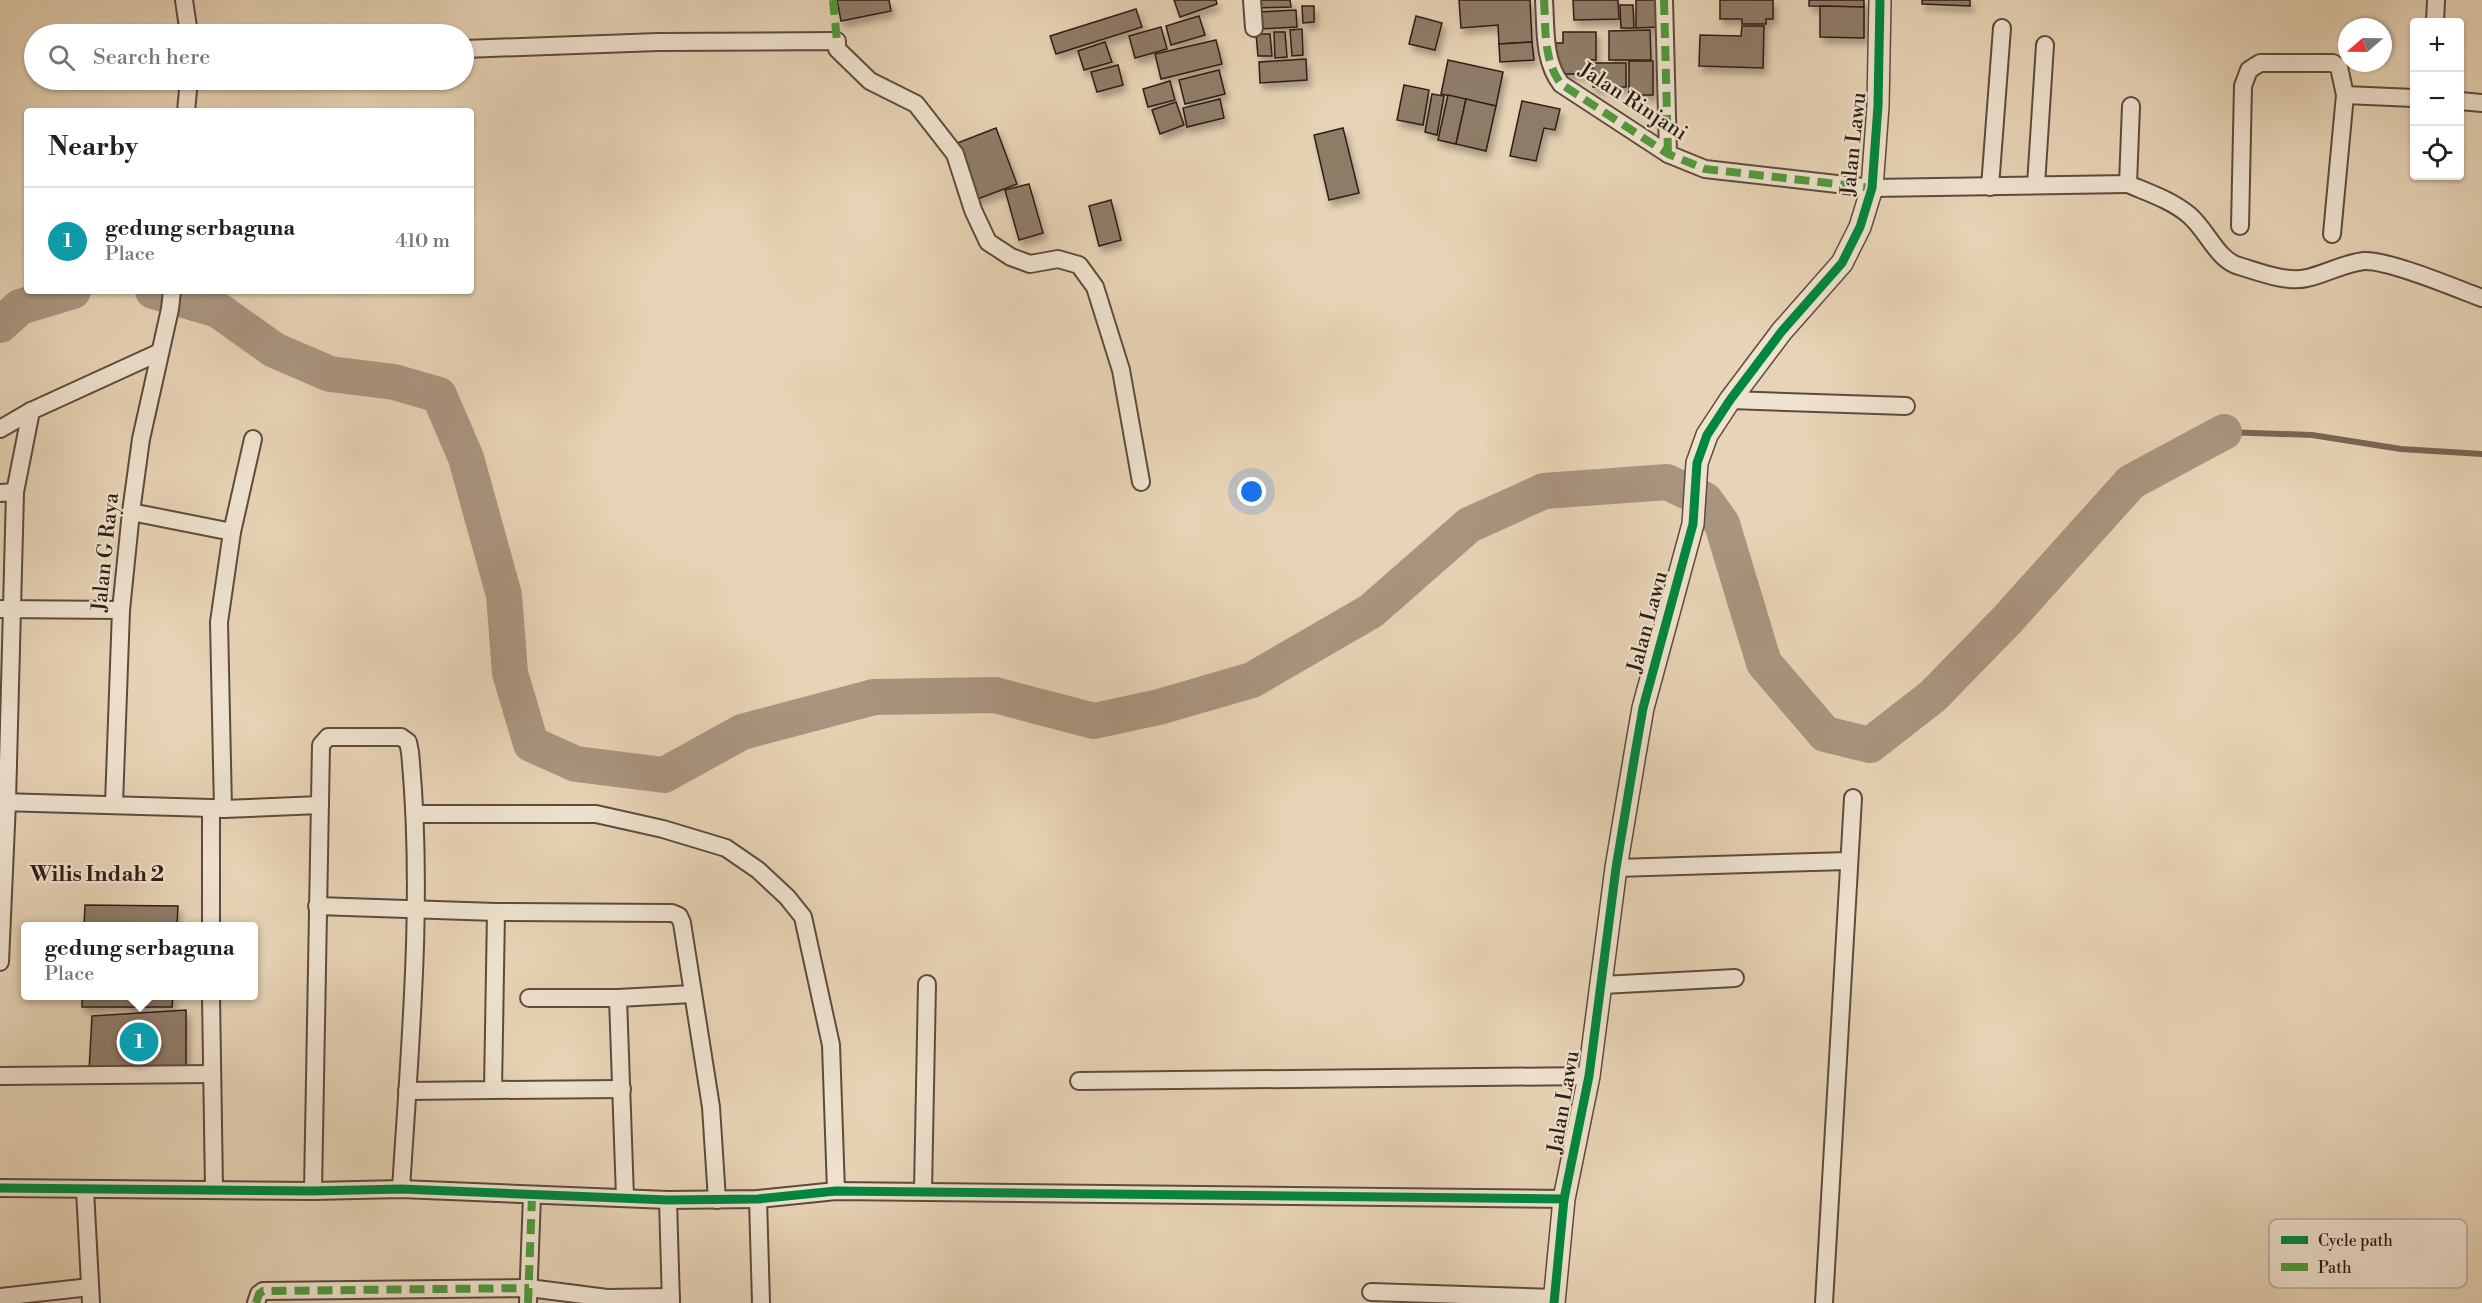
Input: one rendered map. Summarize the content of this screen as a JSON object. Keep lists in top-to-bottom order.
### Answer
{
  "streets": {
    "street": ["Jalan Rinjani", "Jalan Lawu", "Jalan G Raya"]
  },
  "crossings": [
    ["Jalan Rinjani", "Jalan Lawu"]
  ],
  "districts": ["Wilis Indah 2"],
  "legend": ["Cycle path", "Path"],
  "north": "left",
  "page": {
    "map_buttons": ["+", "−"],
    "search": "Search here",
    "heading": "Nearby",
    "list": [
      {
        "mark": "1",
        "name": "gedung serbaguna",
        "note": "Place",
        "value": "410 m"
      }
    ],
    "popup": ["gedung serbaguna", "Place"],
    "pins": "1"
  }
}
